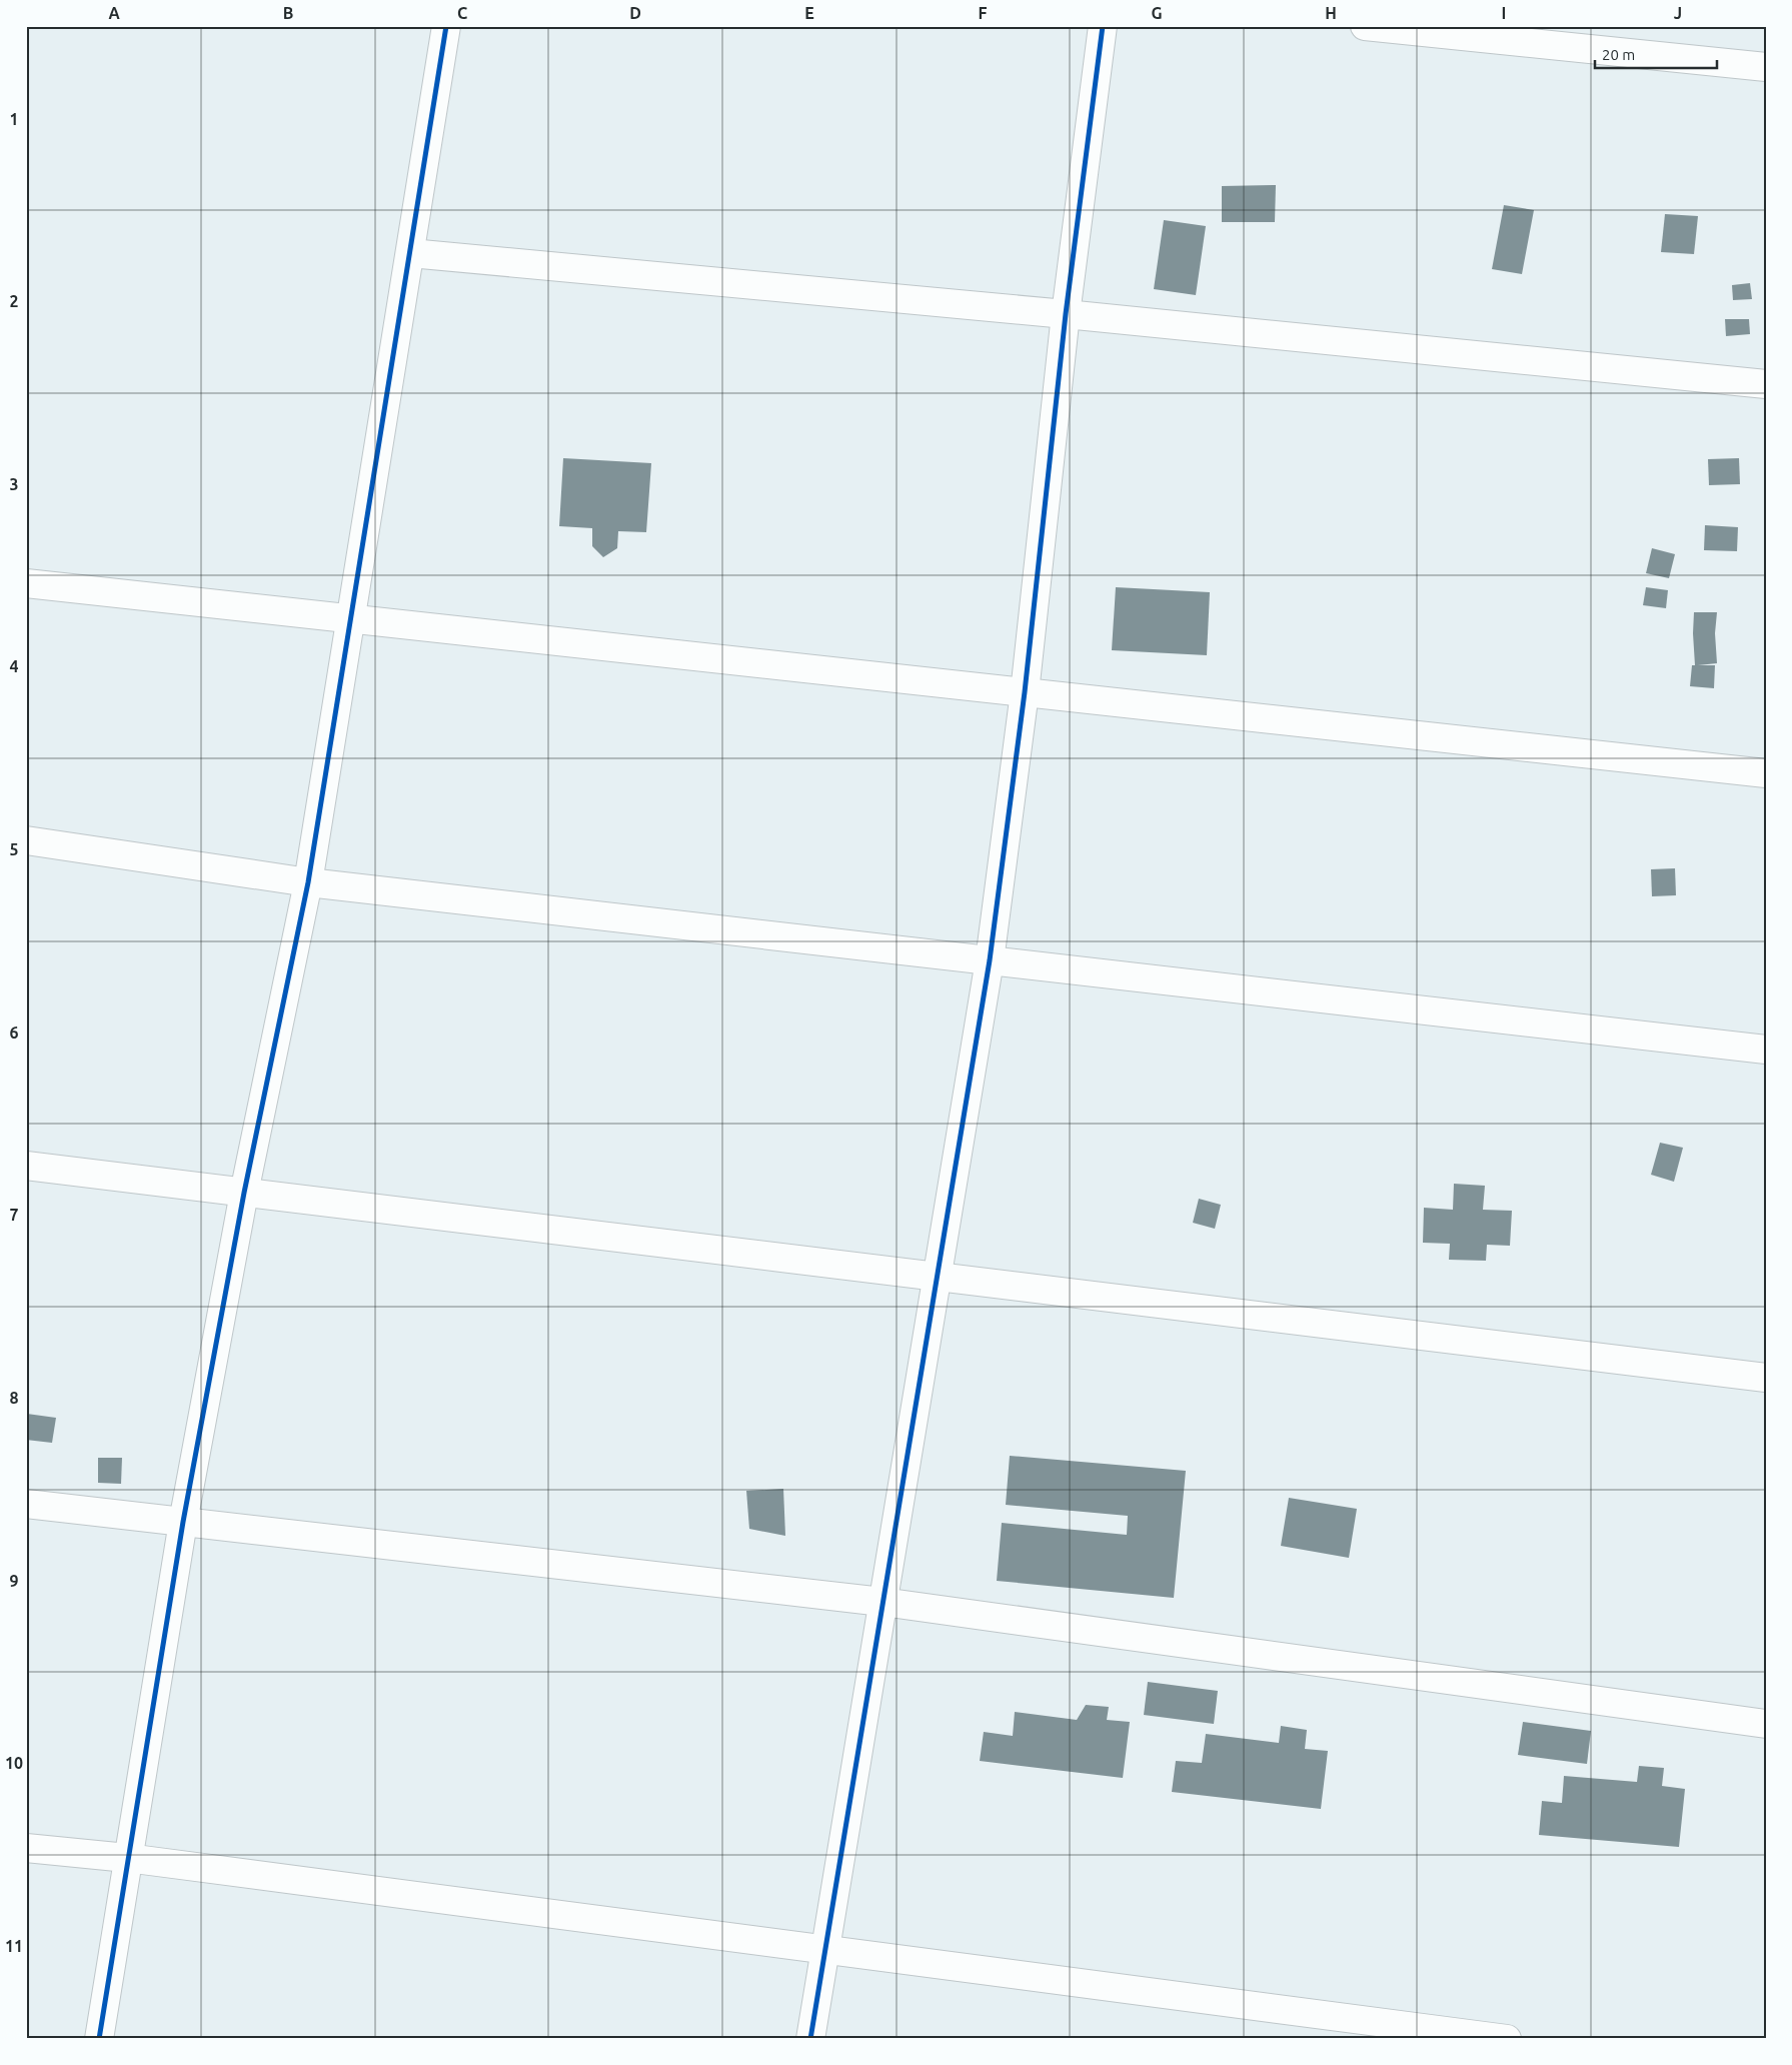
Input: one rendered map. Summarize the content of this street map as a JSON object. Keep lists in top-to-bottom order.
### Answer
{
  "scale_bar": "20 m",
  "grid": {
    "columns": [
      "A",
      "B",
      "C",
      "D",
      "E",
      "F",
      "G",
      "H",
      "I",
      "J"
    ],
    "rows": [
      "1",
      "2",
      "3",
      "4",
      "5",
      "6",
      "7",
      "8",
      "9",
      "10",
      "11"
    ]
  }
}
